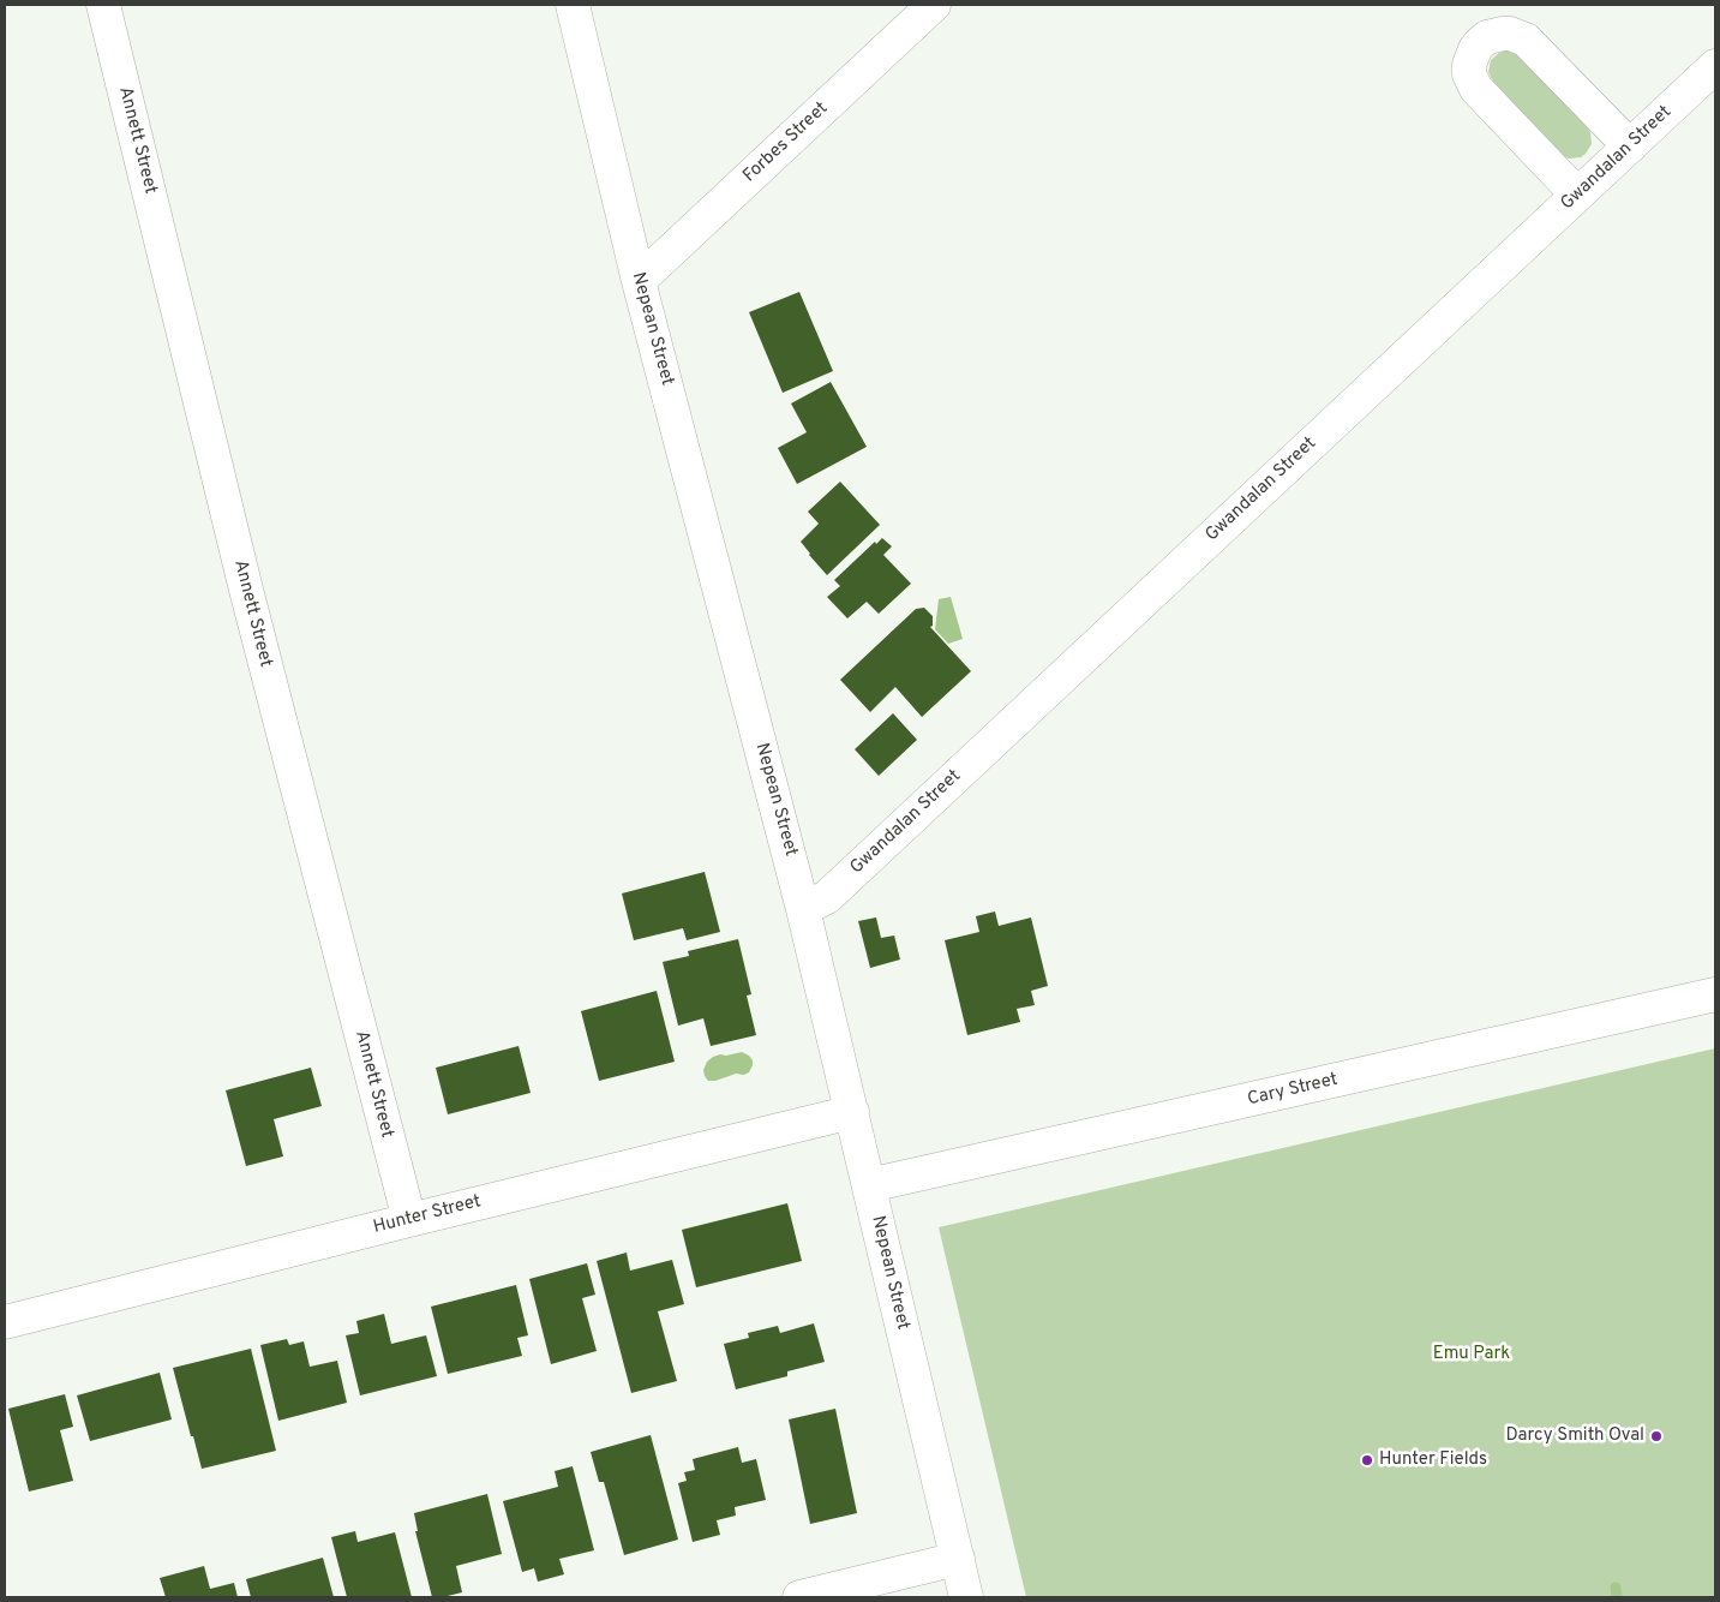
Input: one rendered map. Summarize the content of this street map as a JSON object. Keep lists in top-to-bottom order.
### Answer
{
  "streets": {
    "street": [
      "Annett Street",
      "Forbes Street",
      "Gwandalan Street",
      "Nepean Street",
      "Cary Street",
      "Hunter Street"
    ]
  },
  "crossings": [
    ["Annett Street", "Hunter Street"],
    ["Forbes Street", "Nepean Street"],
    ["Gwandalan Street", "Nepean Street"],
    ["Nepean Street", "Cary Street"],
    ["Nepean Street", "Hunter Street"]
  ],
  "parks": ["Emu Park"],
  "places": ["Darcy Smith Oval", "Hunter Fields"]
}
